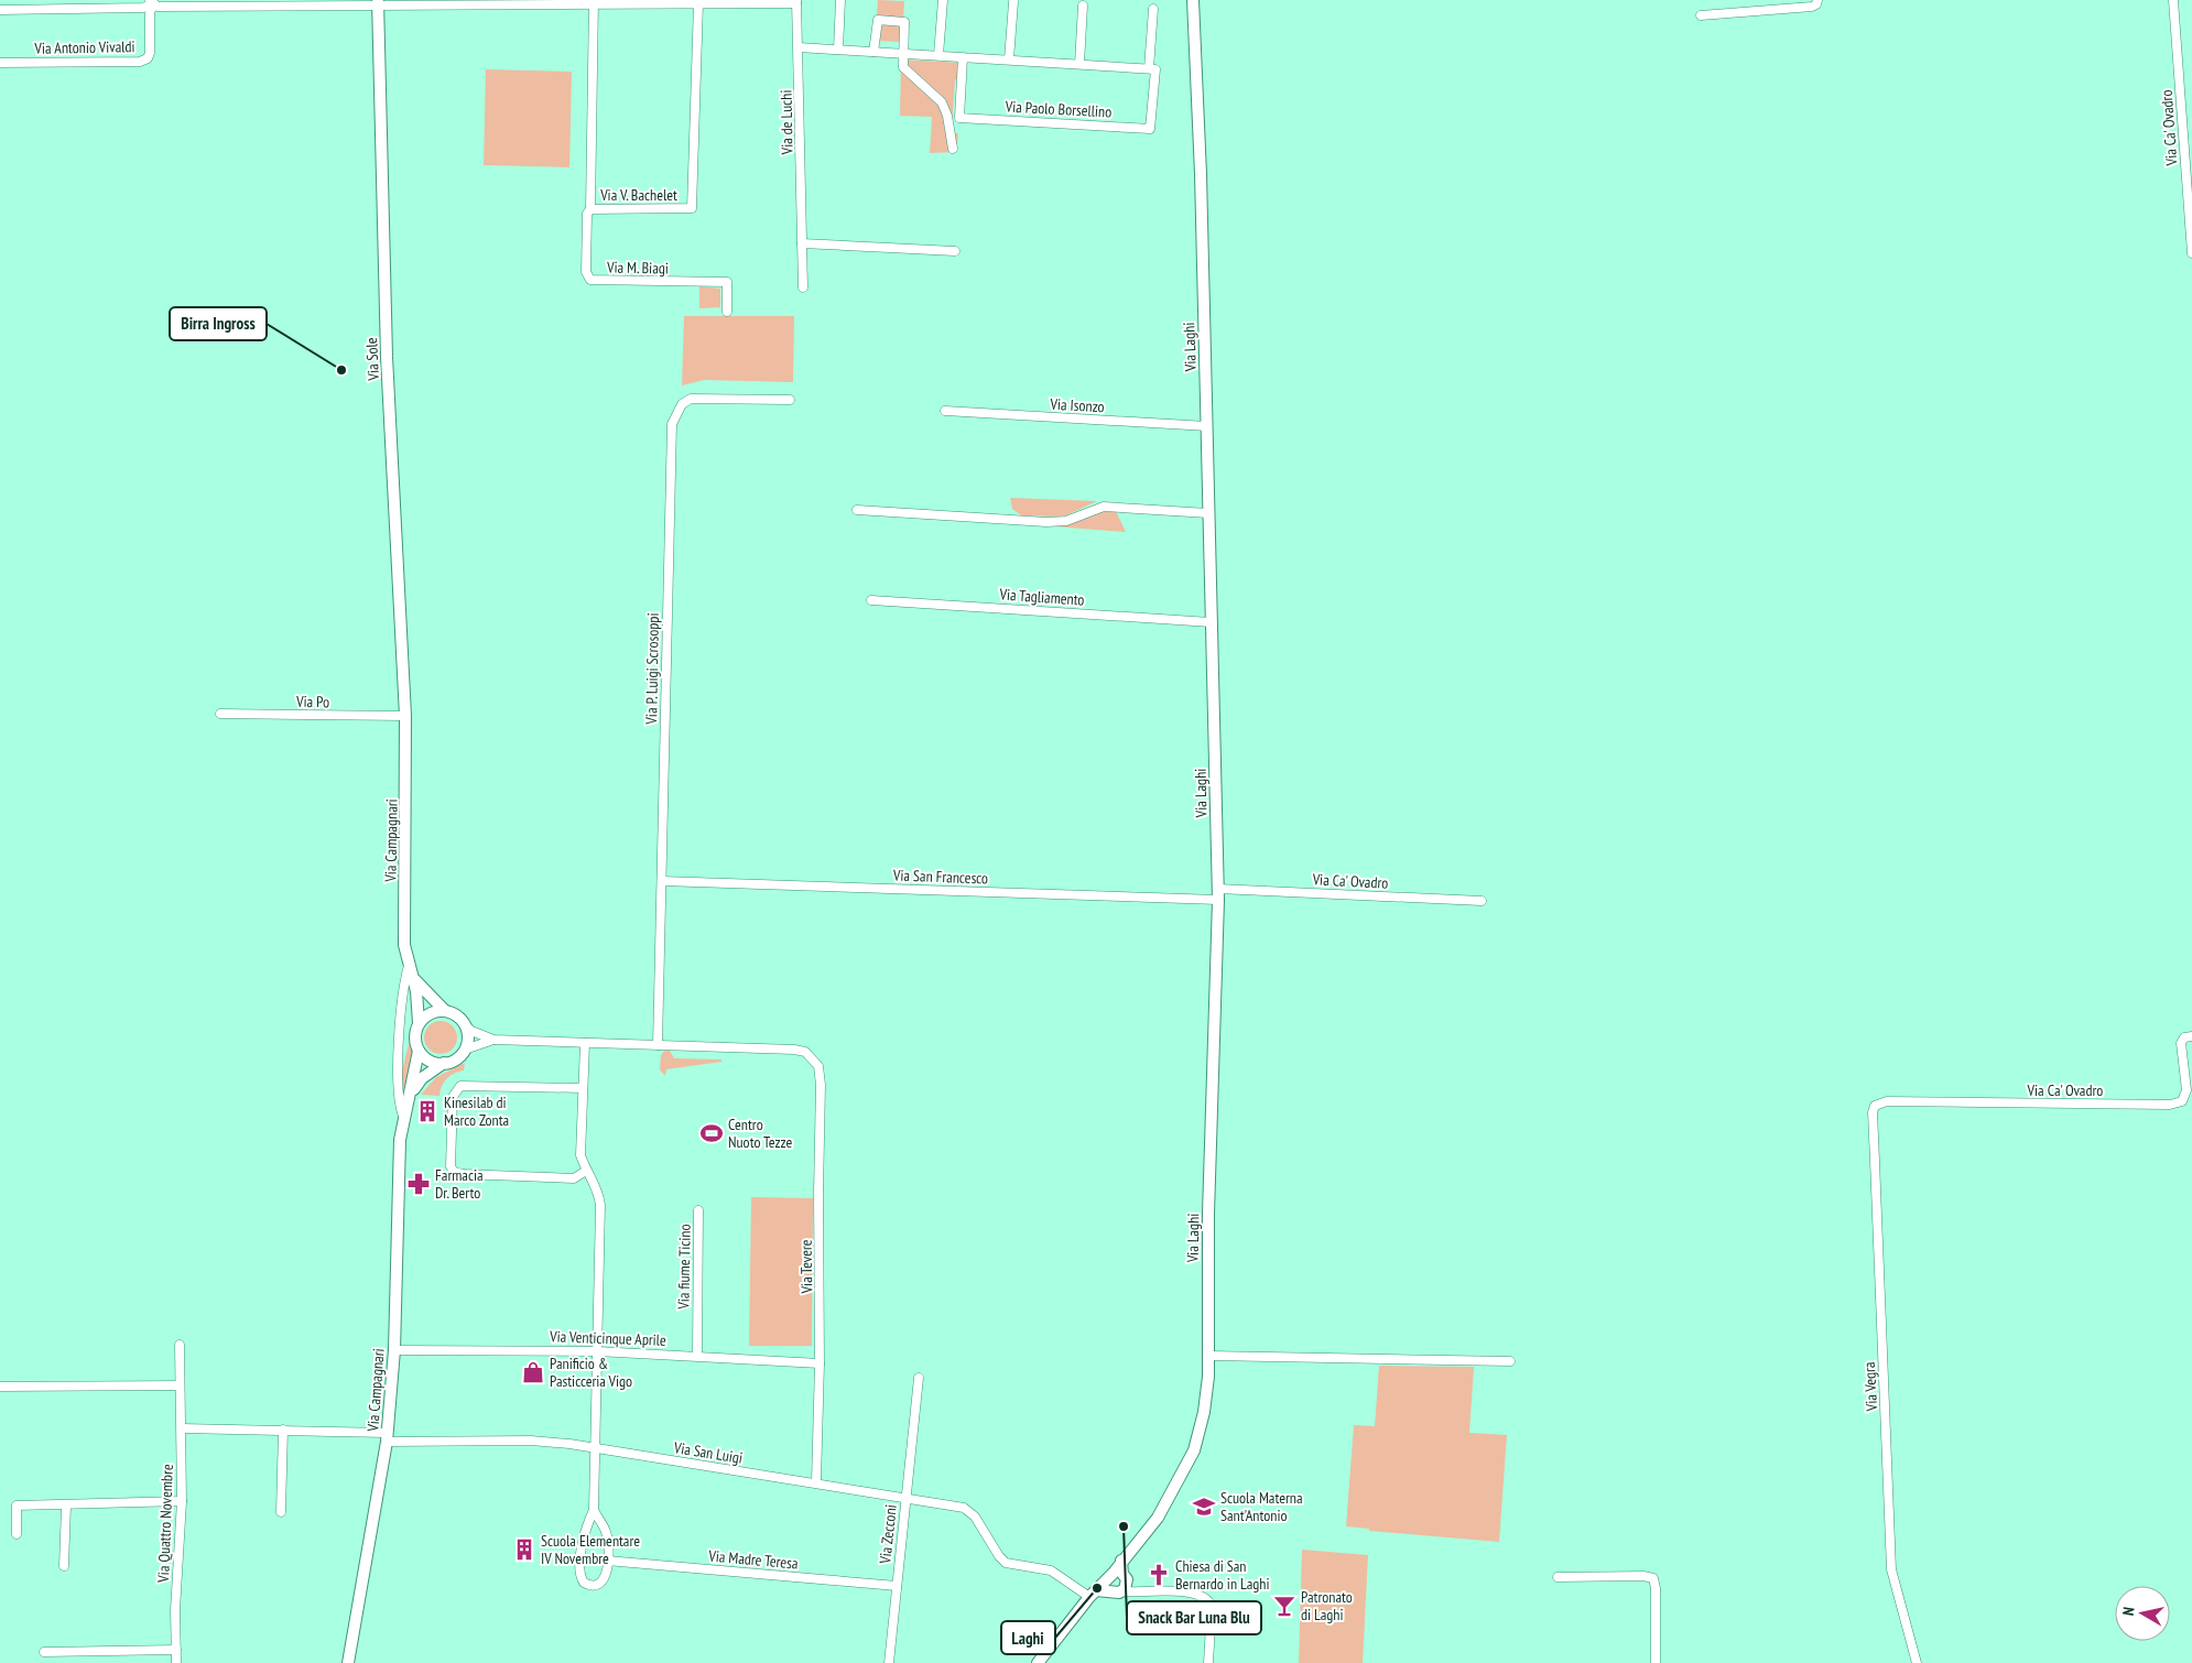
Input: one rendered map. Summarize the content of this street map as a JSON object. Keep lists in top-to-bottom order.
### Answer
{
  "streets": {
    "main road": ["Via Laghi", "Via Sole", "Via Campagnari"],
    "street": [
      "Via Antonio Vivaldi",
      "Via Paolo Borsellino",
      "Via de Luchi",
      "Via Ca' Ovadro",
      "Via V. Bachelet",
      "Via M. Biagi",
      "Via Isonzo",
      "Via Tagliamento",
      "Via P. Luigi Scrosoppi",
      "Via Po",
      "Via San Francesco",
      "Via fiume Ticino",
      "Via Tevere",
      "Via Venticinque Aprile",
      "Via Vegra",
      "Via San Luigi",
      "Via Quattro Novembre",
      "Via Zecconi",
      "Via Madre Teresa"
    ]
  },
  "crossings": [
    ["Via Ca' Ovadro", "Via Laghi"],
    ["Via Ca' Ovadro", "Via San Francesco"],
    ["Via Ca' Ovadro", "Via Vegra"],
    ["Via V. Bachelet", "Via M. Biagi"],
    ["Via Laghi", "Via Isonzo"],
    ["Via Laghi", "Via Tagliamento"],
    ["Via Laghi", "Via San Francesco"],
    ["Via Sole", "Via Po"],
    ["Via Sole", "Via Campagnari"],
    ["Via P. Luigi Scrosoppi", "Via San Francesco"],
    ["Via P. Luigi Scrosoppi", "Via Tevere"],
    ["Via Po", "Via Campagnari"],
    ["Via Campagnari", "Via Venticinque Aprile"],
    ["Via Campagnari", "Via San Luigi"],
    ["Via fiume Ticino", "Via Venticinque Aprile"],
    ["Via Tevere", "Via Venticinque Aprile"],
    ["Via Tevere", "Via San Luigi"],
    ["Via San Luigi", "Via Quattro Novembre"],
    ["Via San Luigi", "Via Zecconi"],
    ["Via Zecconi", "Via Madre Teresa"]
  ],
  "places": {
    "other": ["Birra Ingross", "Snack Bar Luna Blu", "Laghi"],
    "building": ["Kinesilab di Marco Zonta", "Scuola Elementare IV Novembre"],
    "sports": ["Centro Nuoto Tezze"],
    "pharmacy": ["Farmacia Dr. Berto"],
    "shop": ["Panificio & Pasticceria Vigo"],
    "school or university": ["Scuola Materna Sant'Antonio"],
    "church": ["Chiesa di San Bernardo in Laghi"],
    "bar": ["Patronato di Laghi"]
  },
  "north": "left"
}
